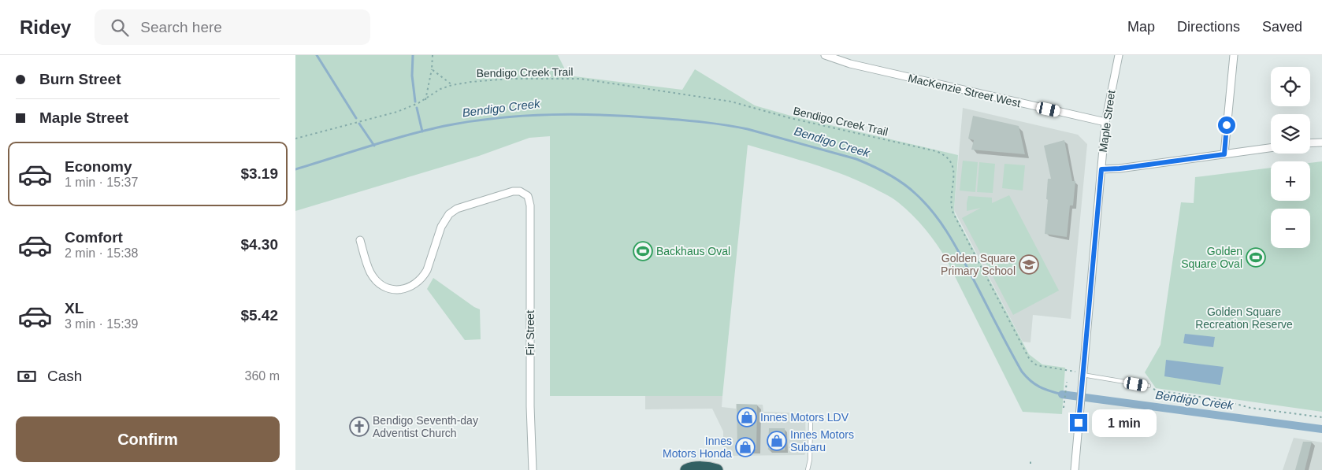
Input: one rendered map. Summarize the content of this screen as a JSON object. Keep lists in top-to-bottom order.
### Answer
{
  "streets": {
    "street": ["MacKenzie Street West", "Maple Street", "Fir Street"],
    "path": ["Bendigo Creek Trail"]
  },
  "crossings": [
    ["Bendigo Creek Trail", "Maple Street"],
    ["MacKenzie Street West", "Maple Street"]
  ],
  "water": ["Bendigo Creek"],
  "parks": ["Golden Square Recreation Reserve"],
  "places": {
    "sports": ["Backhaus Oval", "Golden Square Oval"],
    "school or university": ["Golden Square Primary School"],
    "shop": ["Innes Motors LDV", "Innes Motors Subaru", "Innes Motors Honda"],
    "church": ["Bendigo Seventh-day Adventist Church"]
  },
  "page": {
    "header": "Ridey",
    "search": "Search here",
    "nav": ["Map", "Directions", "Saved"],
    "banner": ["Burn Street", "Maple Street"],
    "map_buttons": ["+", "−"],
    "list": [
      {
        "name": "Economy",
        "note": "1 min · 15:37",
        "value": "$3.19"
      },
      {
        "name": "Comfort",
        "note": "2 min · 15:38",
        "value": "$4.30"
      },
      {
        "name": "XL",
        "note": "3 min · 15:39",
        "value": "$5.42"
      }
    ],
    "pay": ["Cash", "360 m"],
    "buttons": "Confirm",
    "bubble": "1 min"
  }
}
